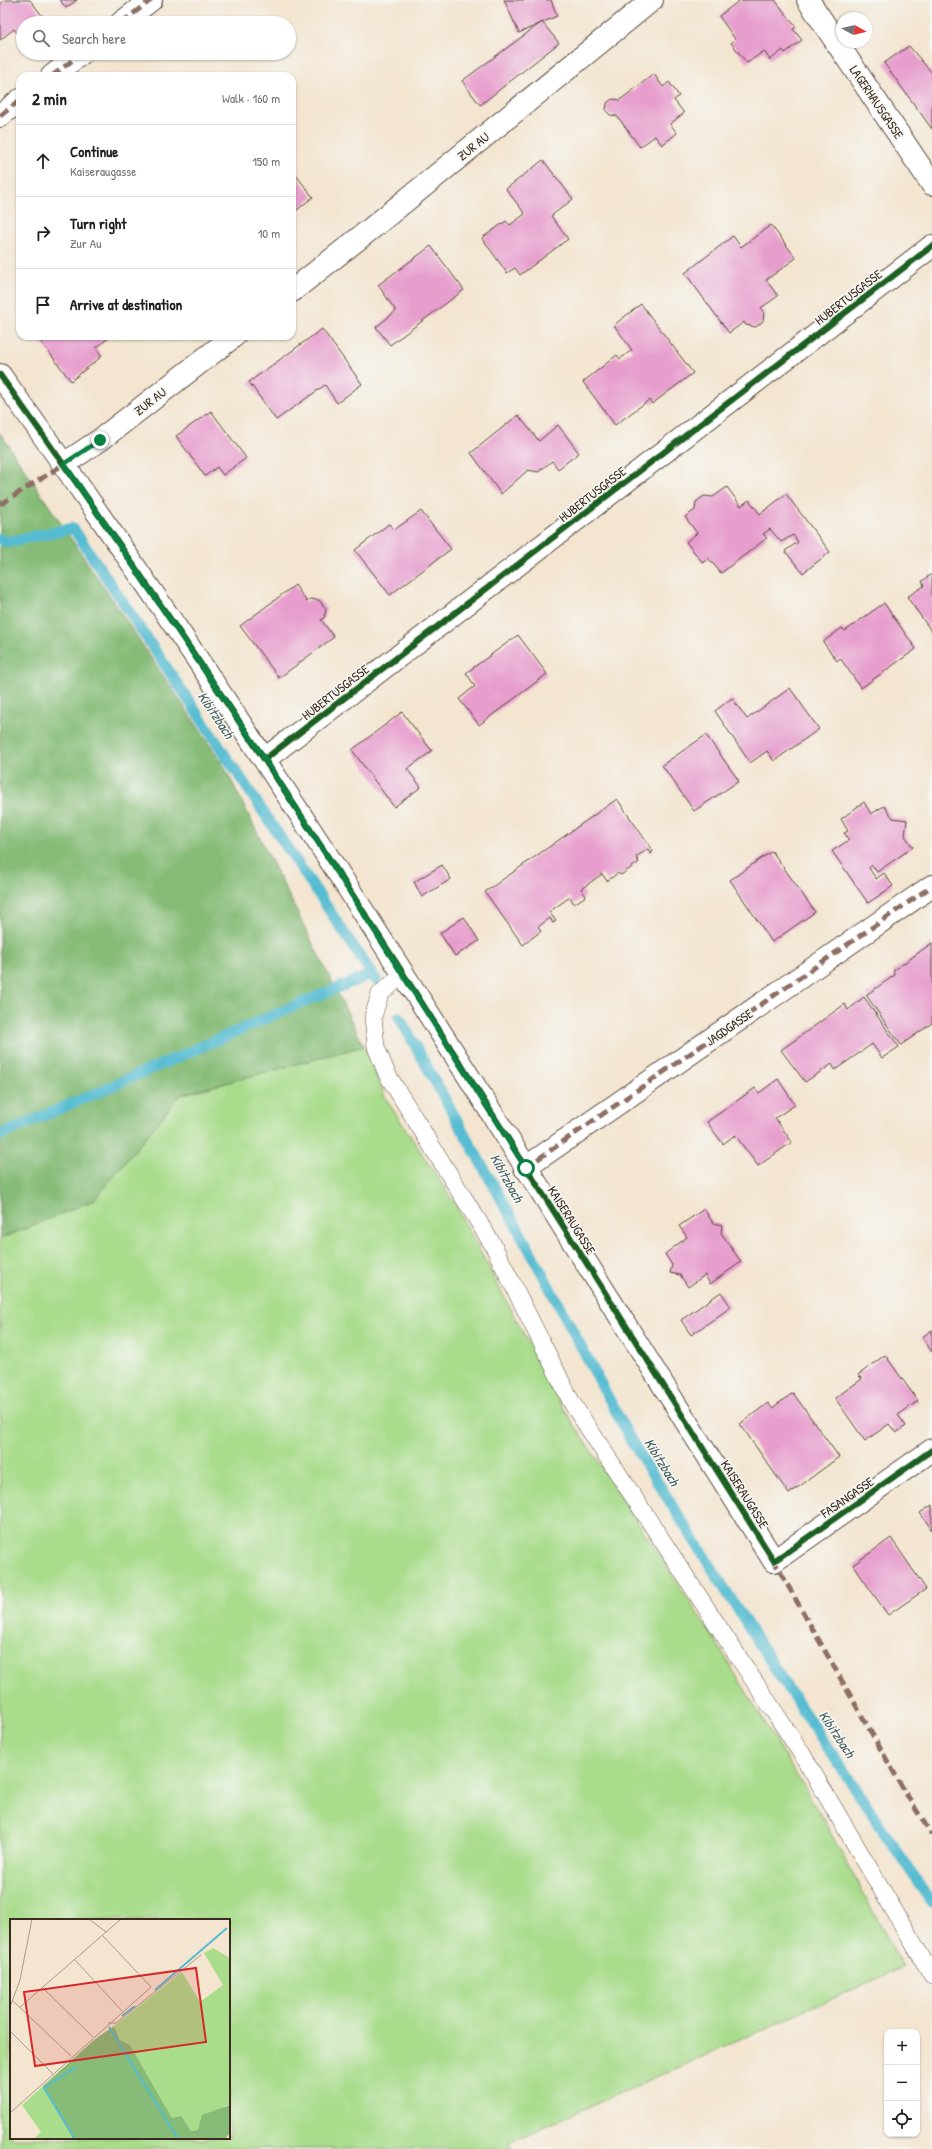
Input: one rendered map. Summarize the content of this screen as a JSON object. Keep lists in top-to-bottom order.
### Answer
{
  "streets": {
    "street": [
      "LAGERHAUSGASSE",
      "ZUR AU",
      "HUBERTUSGASSE",
      "JAGDGASSE",
      "KAISERAUGASSE",
      "FASANGASSE"
    ]
  },
  "crossings": [
    ["ZUR AU", "KAISERAUGASSE"],
    ["HUBERTUSGASSE", "KAISERAUGASSE"],
    ["JAGDGASSE", "KAISERAUGASSE"],
    ["KAISERAUGASSE", "FASANGASSE"]
  ],
  "water": ["Kibitzbach"],
  "north": "right",
  "page": {
    "search": "Search here",
    "heading": ["2 min", "Walk · 160 m"],
    "list": [
      ["Continue", "Kaiseraugasse", "150 m"],
      ["Turn right", "Zur Au", "10 m"],
      "Arrive at destination"
    ],
    "map_buttons": ["+", "−"]
  }
}
